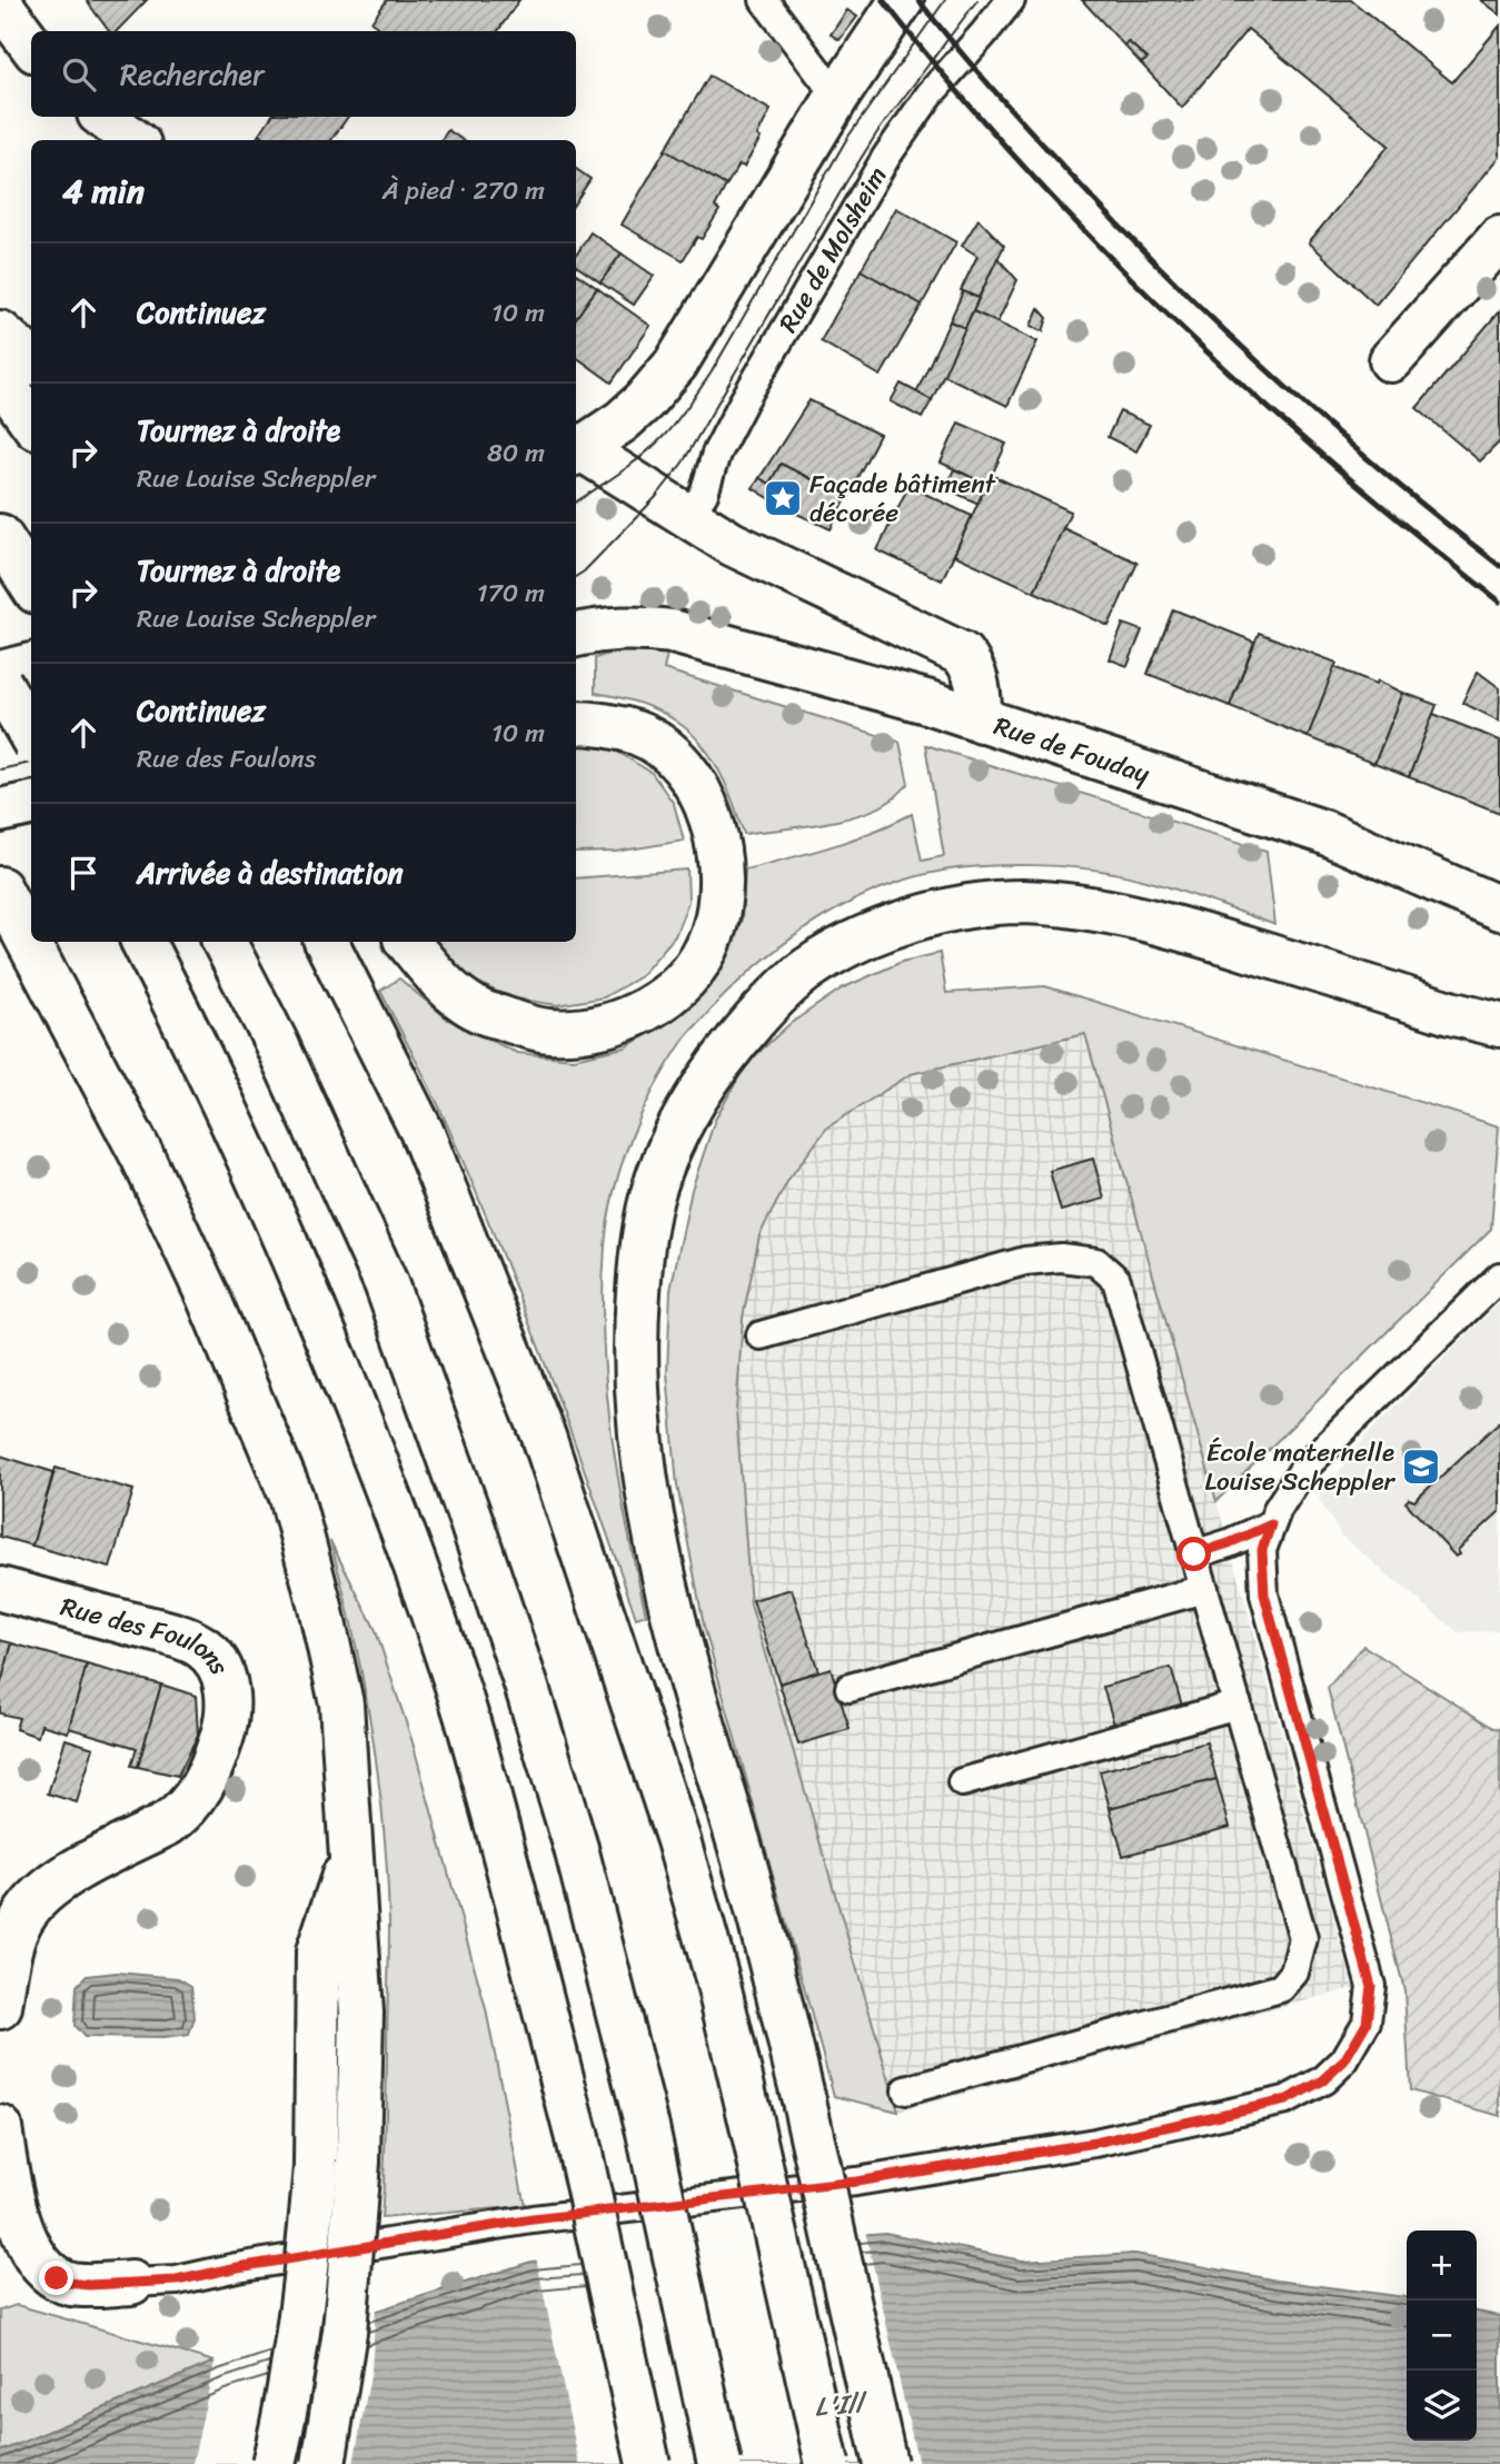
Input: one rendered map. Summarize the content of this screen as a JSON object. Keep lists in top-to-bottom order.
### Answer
{
  "streets": {
    "main road": ["Rue de Fouday", "Rue des Foulons"],
    "lane": ["Rue de Molsheim"]
  },
  "crossings": [
    ["Rue de Molsheim", "Rue de Fouday"]
  ],
  "water": ["L'Ill"],
  "places": {
    "place": ["Façade bâtiment décorée"],
    "school or university": ["École maternelle Louise Scheppler"]
  },
  "page": {
    "search": "Rechercher",
    "heading": ["4 min", "À pied · 270 m"],
    "list": [
      ["Continuez", "10 m"],
      ["Tournez à droite", "Rue Louise Scheppler", "80 m"],
      ["Tournez à droite", "Rue Louise Scheppler", "170 m"],
      ["Continuez", "Rue des Foulons", "10 m"],
      "Arrivée à destination"
    ],
    "map_buttons": ["+", "−"]
  }
}
